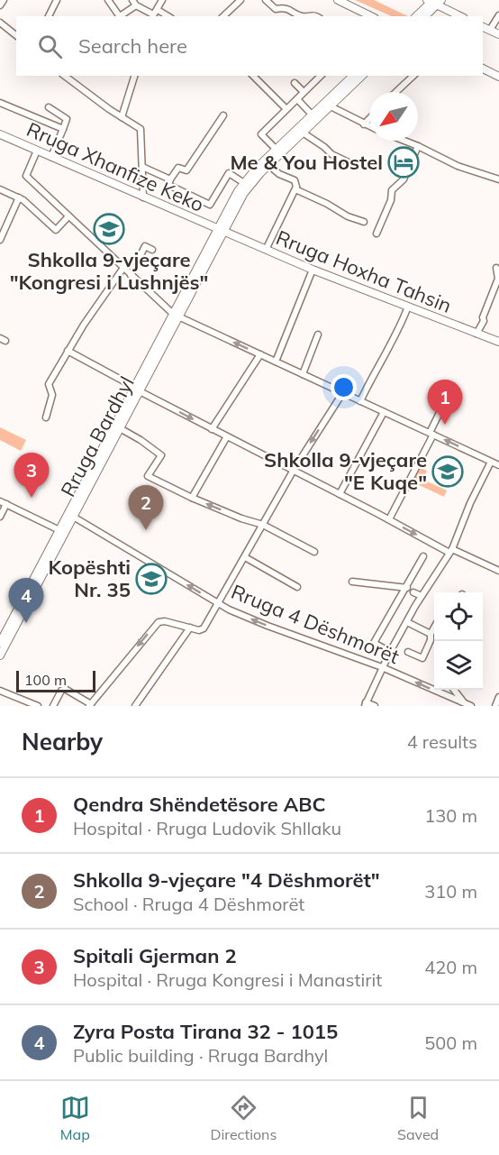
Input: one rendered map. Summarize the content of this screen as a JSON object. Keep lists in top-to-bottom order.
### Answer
{
  "streets": {
    "main road": ["Rruga Xhanfize Keko", "Rruga Hoxha Tahsin", "Rruga Bardhyl"],
    "street": ["Rruga 4 Dëshmorët"]
  },
  "crossings": [
    ["Rruga Xhanfize Keko", "Rruga Hoxha Tahsin"],
    ["Rruga Xhanfize Keko", "Rruga Bardhyl"],
    ["Rruga Hoxha Tahsin", "Rruga Bardhyl"],
    ["Rruga Bardhyl", "Rruga 4 Dëshmorët"]
  ],
  "one_way": ["Rruga 4 Dëshmorët"],
  "places": {
    "hotel": ["Me & You Hostel"],
    "school or university": ["Shkolla 9-vjeçare \"Kongresi i Lushnjës\"", "Shkolla 9-vjeçare \"E Kuqe\"", "Kopështi Nr. 35"]
  },
  "scale_bar": "100 m",
  "north": "bottom left",
  "page": {
    "search": "Search here",
    "pins": [
      "1",
      "3",
      "2",
      "4"
    ],
    "scale": "100 m",
    "heading": ["Nearby", "4 results"],
    "list": [
      {
        "mark": "1",
        "name": "Qendra Shëndetësore ABC",
        "note": "Hospital · Rruga Ludovik Shllaku",
        "value": "130 m"
      },
      {
        "mark": "2",
        "name": "Shkolla 9-vjeçare \"4 Dëshmorët\"",
        "note": "School · Rruga 4 Dëshmorët",
        "value": "310 m"
      },
      {
        "mark": "3",
        "name": "Spitali Gjerman 2",
        "note": "Hospital · Rruga Kongresi i Manastirit",
        "value": "420 m"
      },
      {
        "mark": "4",
        "name": "Zyra Posta Tirana 32 - 1015",
        "note": "Public building · Rruga Bardhyl",
        "value": "500 m"
      }
    ],
    "nav": ["Map", "Directions", "Saved"]
  }
}
